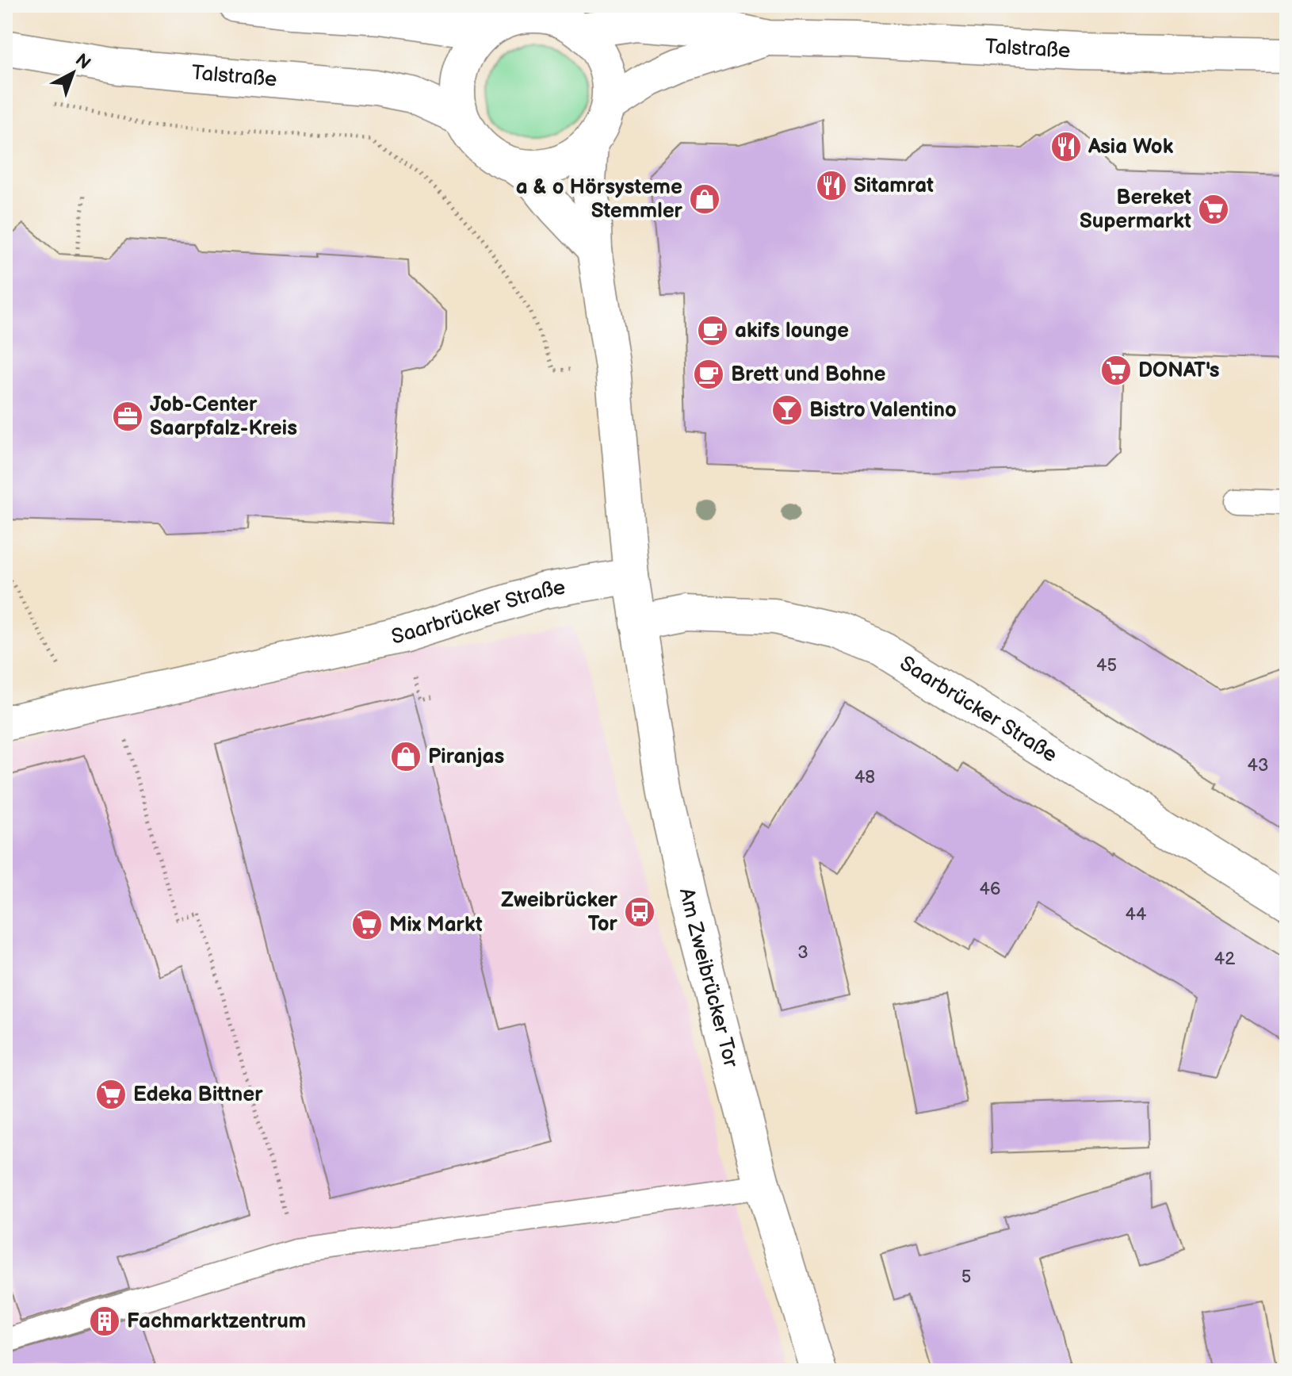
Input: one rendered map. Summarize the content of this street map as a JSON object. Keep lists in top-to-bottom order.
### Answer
{
  "streets": {
    "street": ["Talstraße", "Saarbrücker Straße", "Am Zweibrücker Tor"]
  },
  "crossings": [
    ["Saarbrücker Straße", "Am Zweibrücker Tor"]
  ],
  "places": {
    "restaurant": ["Asia Wok", "Sitamrat"],
    "shop": ["a & o Hörsysteme Stemmler", "Piranjas"],
    "supermarket": [
      "Bereket Supermarkt",
      "DONAT's",
      "Mix Markt",
      "Edeka Bittner"
    ],
    "cafe": ["akifs lounge", "Brett und Bohne"],
    "bar": ["Bistro Valentino"],
    "office": ["Job-Center Saarpfalz-Kreis"],
    "bus stop": ["Zweibrücker Tor"],
    "building": ["Fachmarktzentrum"]
  },
  "house_numbers": [
    "45",
    "43",
    "48",
    "46",
    "44",
    "3",
    "42",
    "5"
  ],
  "north": "top right"
}
